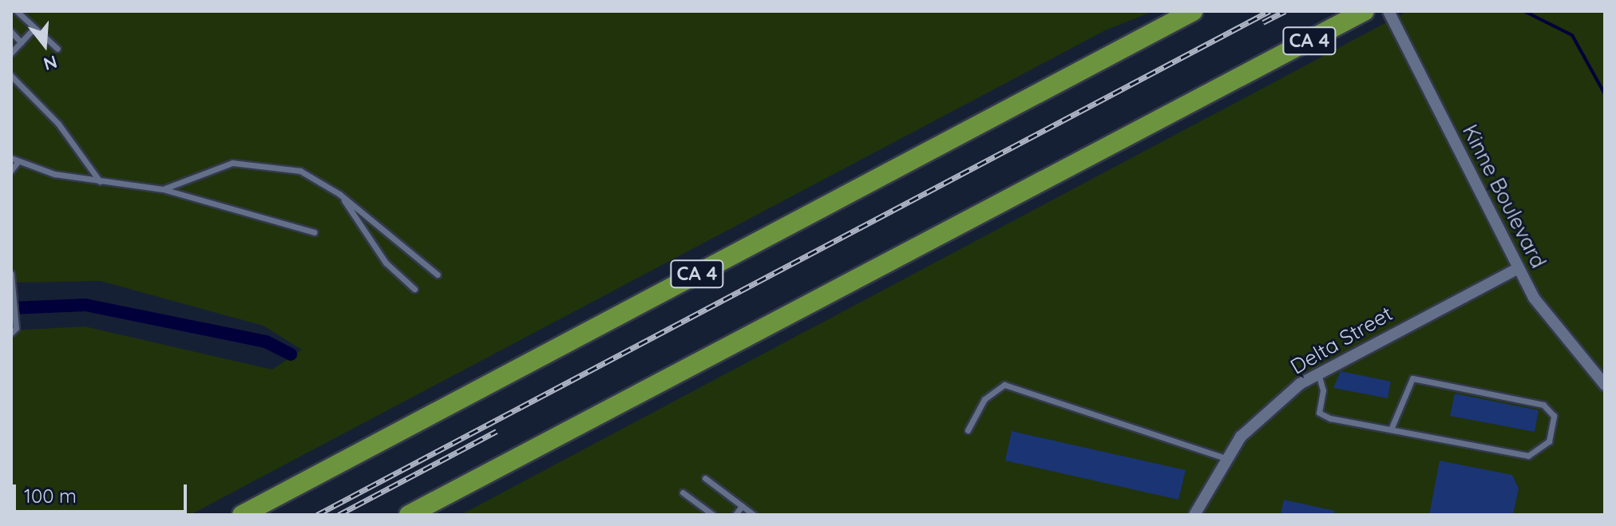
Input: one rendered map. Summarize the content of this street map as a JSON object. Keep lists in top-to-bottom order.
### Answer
{
  "streets": {
    "highway": ["CA 4"],
    "street": ["Kinne Boulevard", "Delta Street"]
  },
  "crossings": [
    ["Kinne Boulevard", "Delta Street"]
  ],
  "scale_bar": "100 m",
  "north": "bottom"
}
